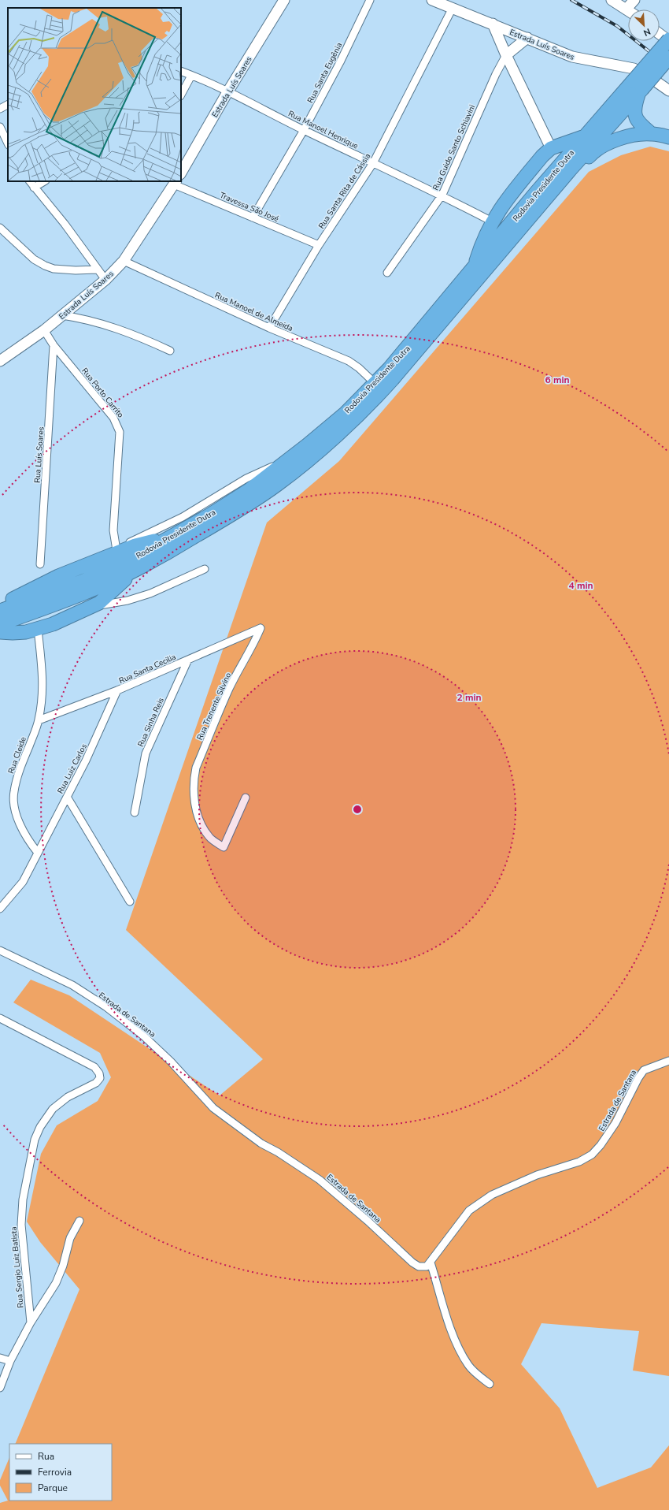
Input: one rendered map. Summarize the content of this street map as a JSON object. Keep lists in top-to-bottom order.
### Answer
{
  "streets": {
    "highway": ["Rodovia Presidente Dutra"],
    "main road": ["Estrada Luís Soares"],
    "street": [
      "Rua Santa Eugênia",
      "Rua Manoel Henrique",
      "Rua Guido Santo Schiavini",
      "Rua Santa Rita de Cássia",
      "Travessa São José",
      "Rua Manoel de Almeida",
      "Rua Porto Carrito",
      "Rua Luís Soares",
      "Rua Santa Cecilia",
      "Rua Trenente Silvino",
      "Rua Sinha Reis",
      "Rua Cleide",
      "Rua Luiz Carlos",
      "Estrada de Santana",
      "Rua Sergio Luiz Batista"
    ]
  },
  "crossings": [
    ["Estrada Luís Soares", "Rua Manoel Henrique"],
    ["Estrada Luís Soares", "Rua Santa Rita de Cássia"],
    ["Estrada Luís Soares", "Travessa São José"],
    ["Estrada Luís Soares", "Rua Manoel de Almeida"],
    ["Estrada Luís Soares", "Rua Porto Carrito"],
    ["Rua Santa Eugênia", "Rua Manoel Henrique"],
    ["Rua Santa Eugênia", "Travessa São José"],
    ["Rua Manoel Henrique", "Rua Guido Santo Schiavini"],
    ["Rua Manoel Henrique", "Rua Santa Rita de Cássia"],
    ["Rodovia Presidente Dutra", "Rua Manoel de Almeida"],
    ["Rua Santa Rita de Cássia", "Travessa São José"],
    ["Rua Santa Rita de Cássia", "Rua Manoel de Almeida"],
    ["Rua Porto Carrito", "Rua Luís Soares"],
    ["Rua Santa Cecilia", "Rua Trenente Silvino"],
    ["Rua Santa Cecilia", "Rua Sinha Reis"],
    ["Rua Santa Cecilia", "Rua Cleide"],
    ["Rua Santa Cecilia", "Rua Luiz Carlos"],
    ["Rua Cleide", "Rua Luiz Carlos"]
  ],
  "legend": ["Rua", "Ferrovia", "Parque"],
  "north": "bottom right",
  "rings": ["6 min", "4 min", "2 min"]
}
